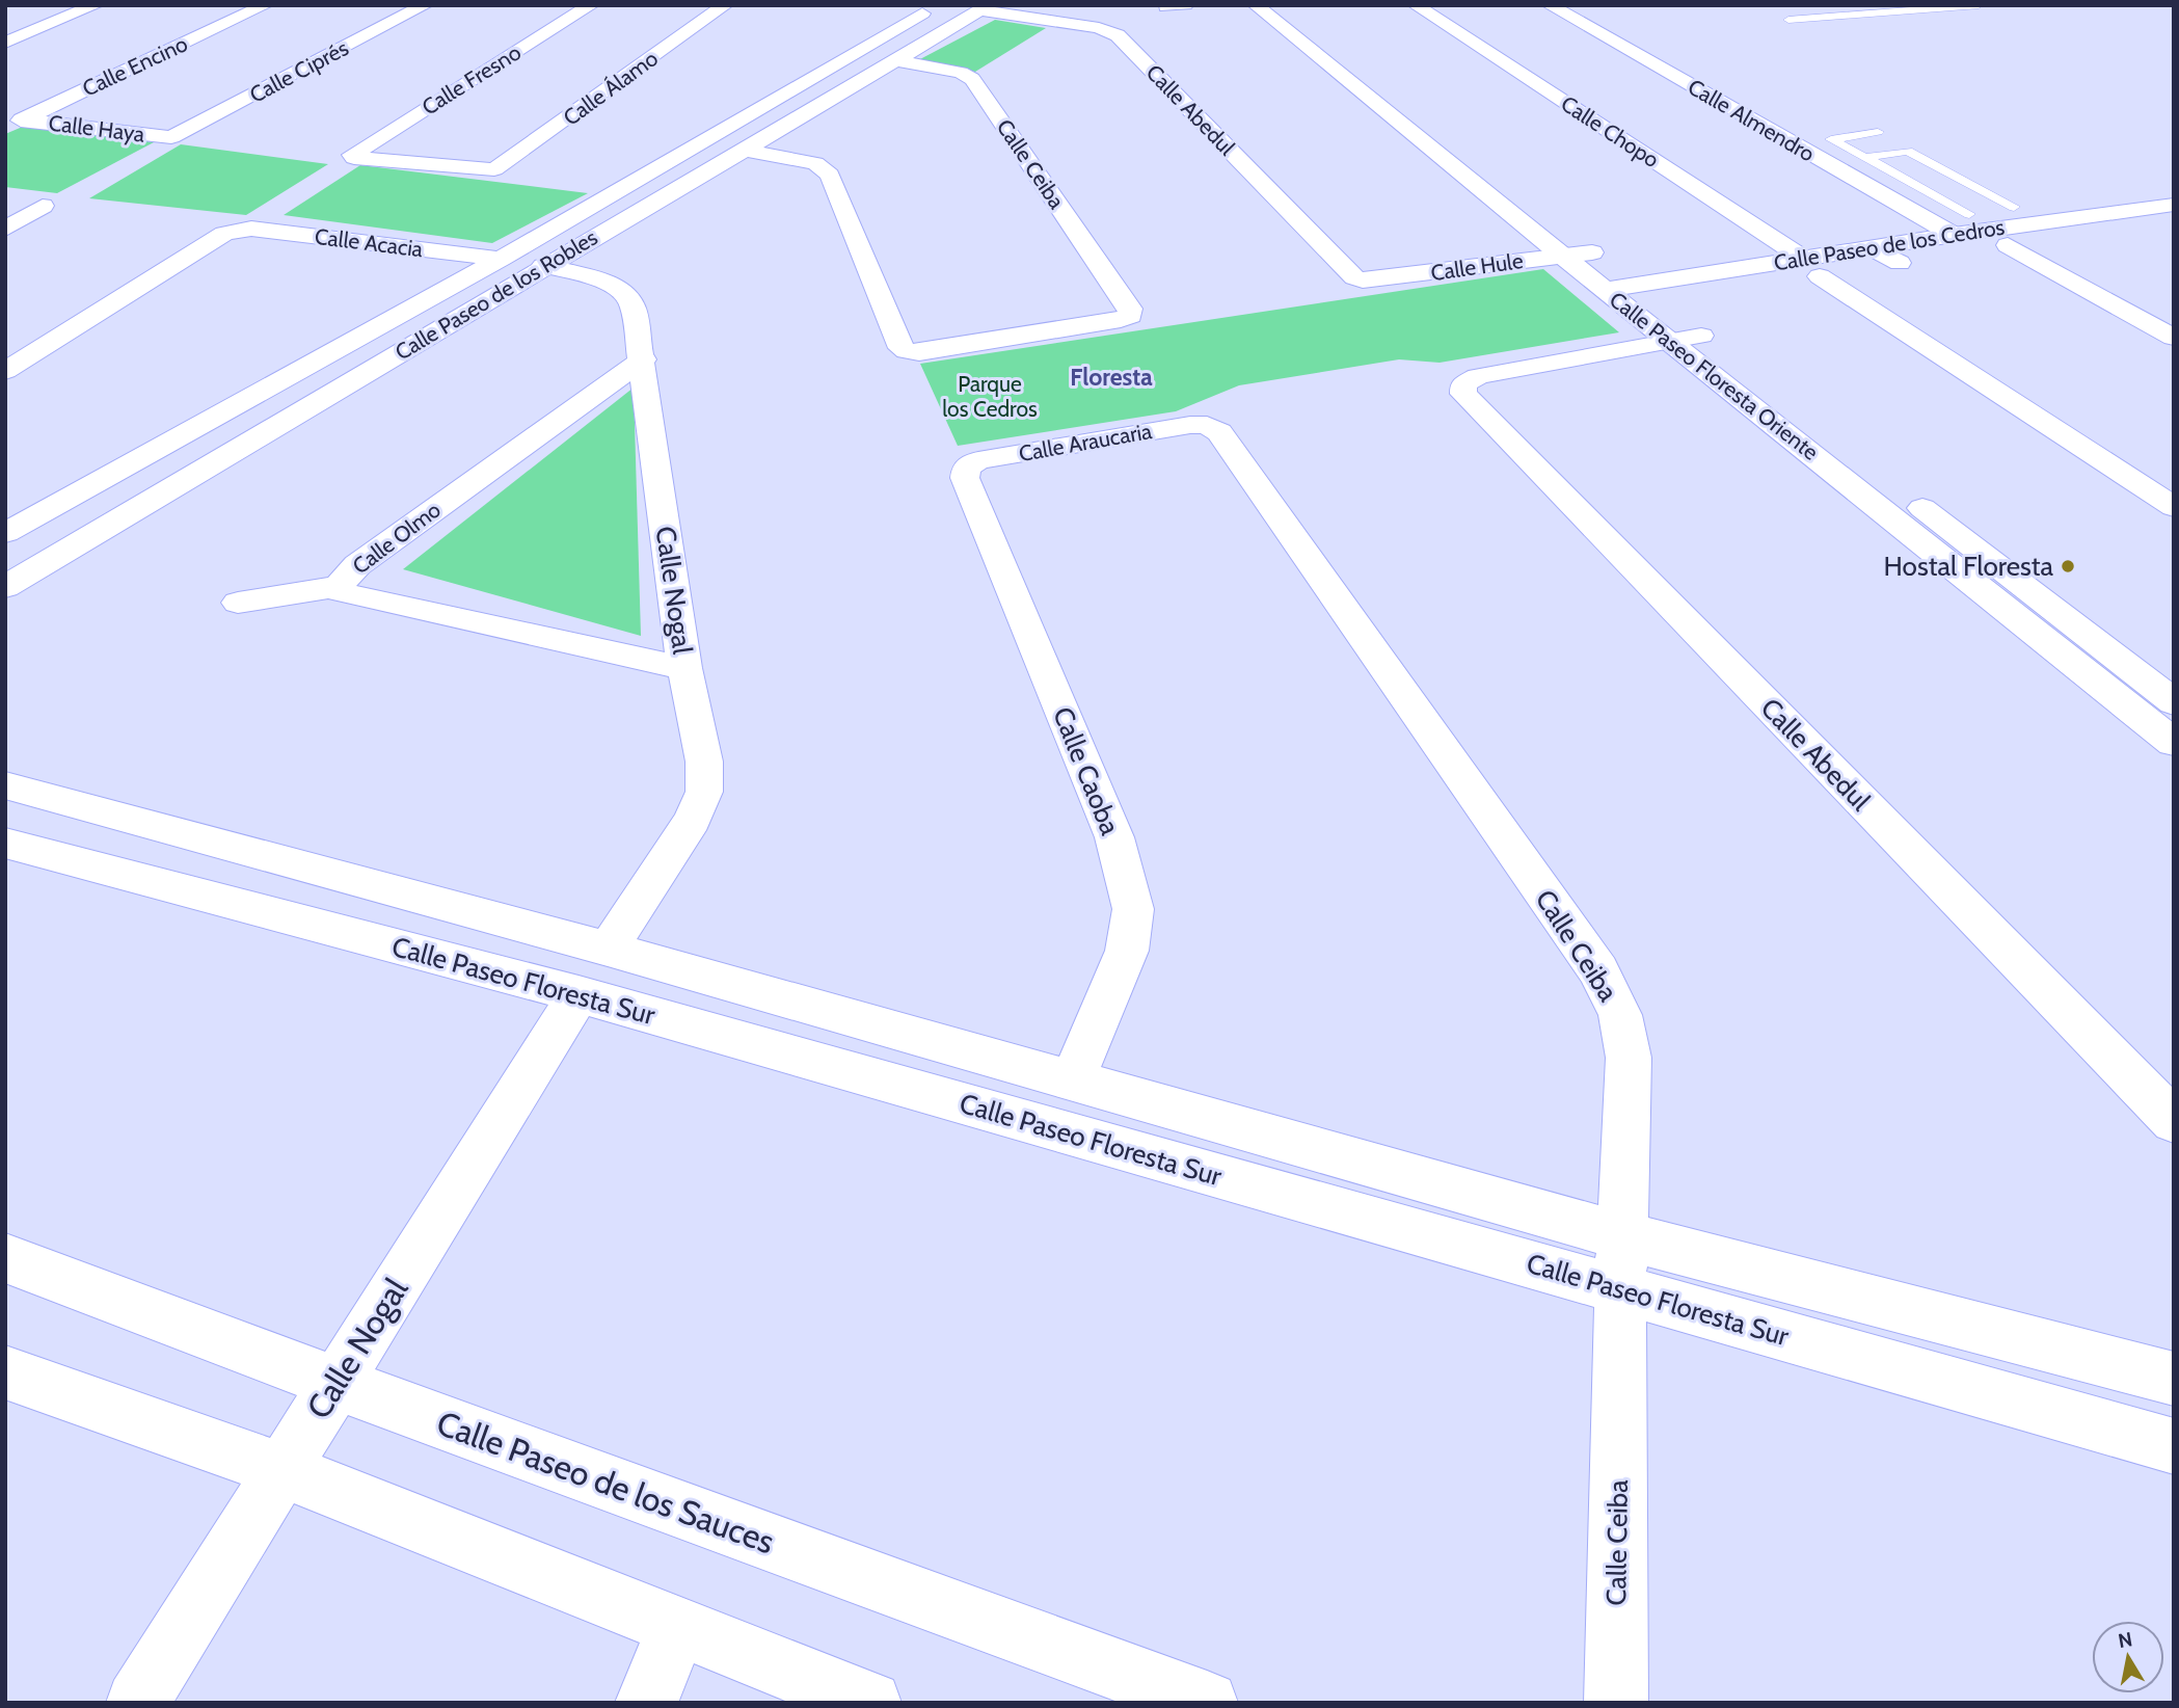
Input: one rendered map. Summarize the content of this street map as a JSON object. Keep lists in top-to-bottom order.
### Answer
{
  "streets": {
    "street": [
      "Calle Encino",
      "Calle Ciprés",
      "Calle Fresno",
      "Calle Álamo",
      "Calle Abedul",
      "Calle Almendro",
      "Calle Haya",
      "Calle Chopo",
      "Calle Ceiba",
      "Calle Acacia",
      "Calle Paseo de los Cedros",
      "Calle Hule",
      "Calle Paseo de los Robles",
      "Calle Paseo Floresta Oriente",
      "Calle Araucaria",
      "Calle Olmo",
      "Calle Nogal",
      "Calle Caoba",
      "Calle Paseo Floresta Sur",
      "Calle Paseo de los Sauces"
    ]
  },
  "crossings": [
    ["Calle Encino", "Calle Haya"],
    ["Calle Ciprés", "Calle Haya"],
    ["Calle Fresno", "Calle Álamo"],
    ["Calle Abedul", "Calle Hule"],
    ["Calle Abedul", "Calle Paseo de los Robles"],
    ["Calle Abedul", "Calle Paseo Floresta Oriente"],
    ["Calle Almendro", "Calle Paseo de los Cedros"],
    ["Calle Chopo", "Calle Paseo de los Cedros"],
    ["Calle Ceiba", "Calle Paseo de los Robles"],
    ["Calle Ceiba", "Calle Araucaria"],
    ["Calle Ceiba", "Calle Paseo Floresta Sur"],
    ["Calle Acacia", "Calle Paseo de los Robles"],
    ["Calle Paseo de los Cedros", "Calle Paseo Floresta Oriente"],
    ["Calle Hule", "Calle Paseo Floresta Oriente"],
    ["Calle Paseo de los Robles", "Calle Nogal"],
    ["Calle Araucaria", "Calle Caoba"],
    ["Calle Olmo", "Calle Nogal"],
    ["Calle Nogal", "Calle Paseo Floresta Sur"],
    ["Calle Nogal", "Calle Paseo de los Sauces"],
    ["Calle Caoba", "Calle Paseo Floresta Sur"]
  ],
  "districts": ["Floresta"],
  "parks": ["Parque los Cedros"],
  "places": ["Hostal Floresta"],
  "north": "top"
}
